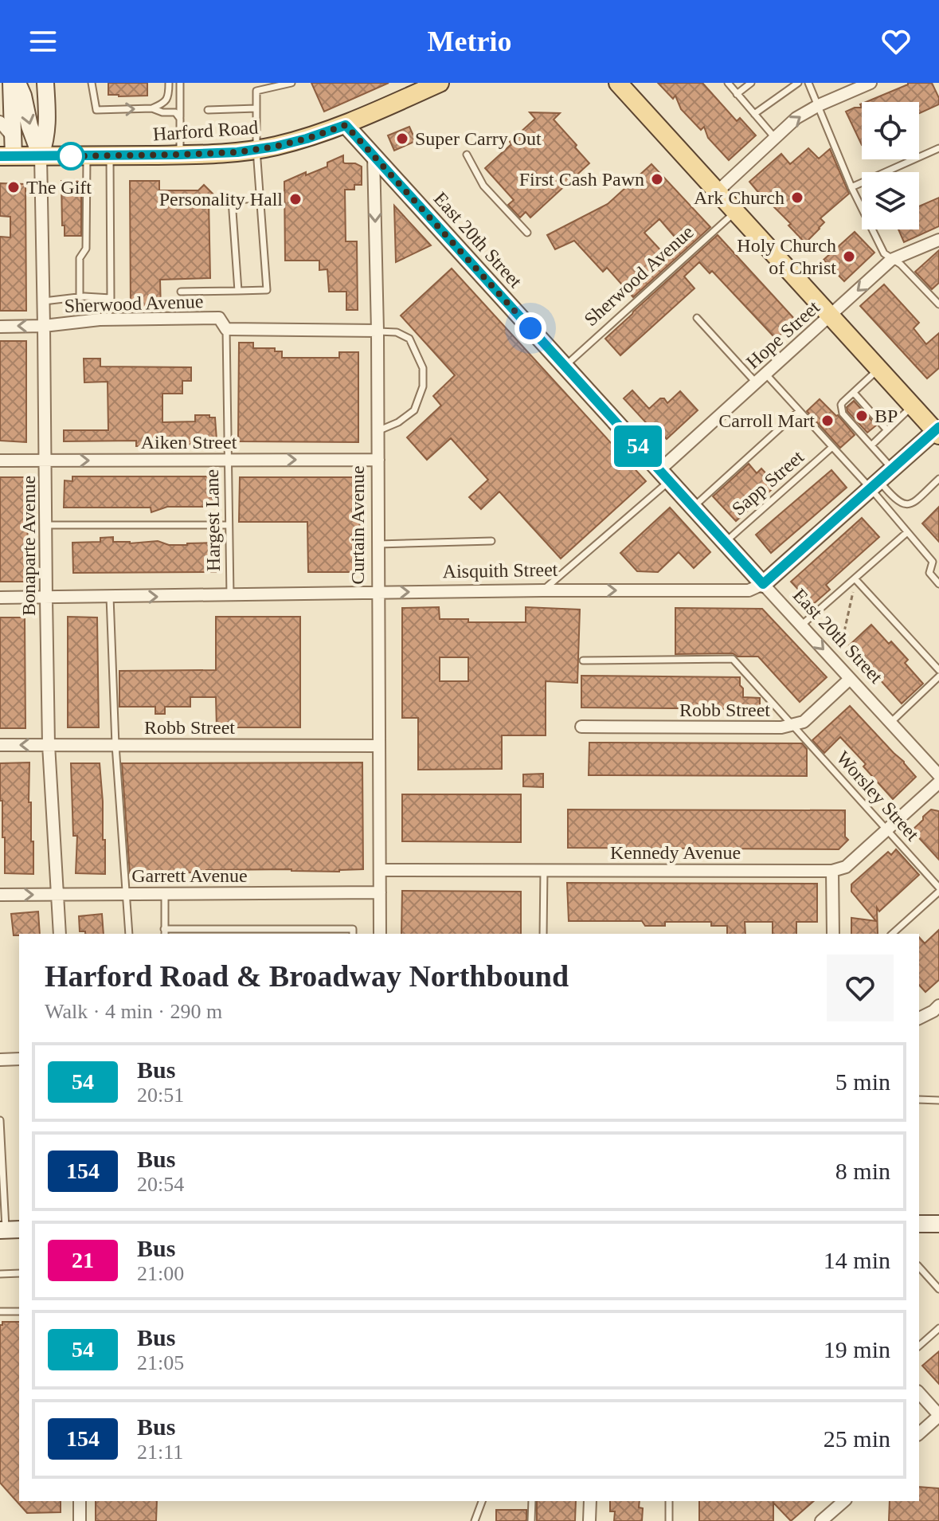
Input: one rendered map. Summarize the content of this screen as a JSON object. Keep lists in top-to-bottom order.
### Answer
{
  "streets": {
    "main road": ["Harford Road"],
    "street": [
      "East 20th Street",
      "Sherwood Avenue",
      "Hope Street",
      "Aiken Street",
      "Curtain Avenue",
      "Bonaparte Avenue",
      "Aisquith Street",
      "Robb Street",
      "Kennedy Avenue",
      "Garrett Avenue"
    ],
    "lane": ["Sapp Street", "Hargest Lane", "Worsley Street"]
  },
  "crossings": [
    ["Harford Road", "Bonaparte Avenue"],
    ["East 20th Street", "Sherwood Avenue"],
    ["East 20th Street", "Hope Street"],
    ["East 20th Street", "Sapp Street"],
    ["East 20th Street", "Curtain Avenue"],
    ["East 20th Street", "Aisquith Street"],
    ["East 20th Street", "Robb Street"],
    ["Sherwood Avenue", "Hargest Lane"],
    ["Sherwood Avenue", "Curtain Avenue"],
    ["Sherwood Avenue", "Bonaparte Avenue"],
    ["Hope Street", "Aisquith Street"],
    ["Aiken Street", "Hargest Lane"],
    ["Aiken Street", "Curtain Avenue"],
    ["Aiken Street", "Bonaparte Avenue"],
    ["Hargest Lane", "Aisquith Street"],
    ["Curtain Avenue", "Aisquith Street"],
    ["Curtain Avenue", "Robb Street"],
    ["Curtain Avenue", "Kennedy Avenue"],
    ["Curtain Avenue", "Garrett Avenue"],
    ["Bonaparte Avenue", "Aisquith Street"],
    ["Bonaparte Avenue", "Robb Street"],
    ["Bonaparte Avenue", "Garrett Avenue"],
    ["Robb Street", "Worsley Street"]
  ],
  "one_way": ["Aiken Street", "Aisquith Street"],
  "places": [
    "Super Carry Out",
    "First Cash Pawn",
    "The Gift",
    "Ark Church",
    "Personality Hall",
    "Holy Church of Christ",
    "BP",
    "Carroll Mart"
  ],
  "lines": ["bus line 54"],
  "page": {
    "header": "Metrio",
    "on_map": "54",
    "heading": ["Harford Road & Broadway Northbound", "Walk · 4 min · 290 m"],
    "list": [
      {
        "mark": "54",
        "name": "Bus",
        "note": "20:51",
        "value": "5 min"
      },
      {
        "mark": "154",
        "name": "Bus",
        "note": "20:54",
        "value": "8 min"
      },
      {
        "mark": "21",
        "name": "Bus",
        "note": "21:00",
        "value": "14 min"
      },
      {
        "mark": "54",
        "name": "Bus",
        "note": "21:05",
        "value": "19 min"
      },
      {
        "mark": "154",
        "name": "Bus",
        "note": "21:11",
        "value": "25 min"
      }
    ]
  }
}
